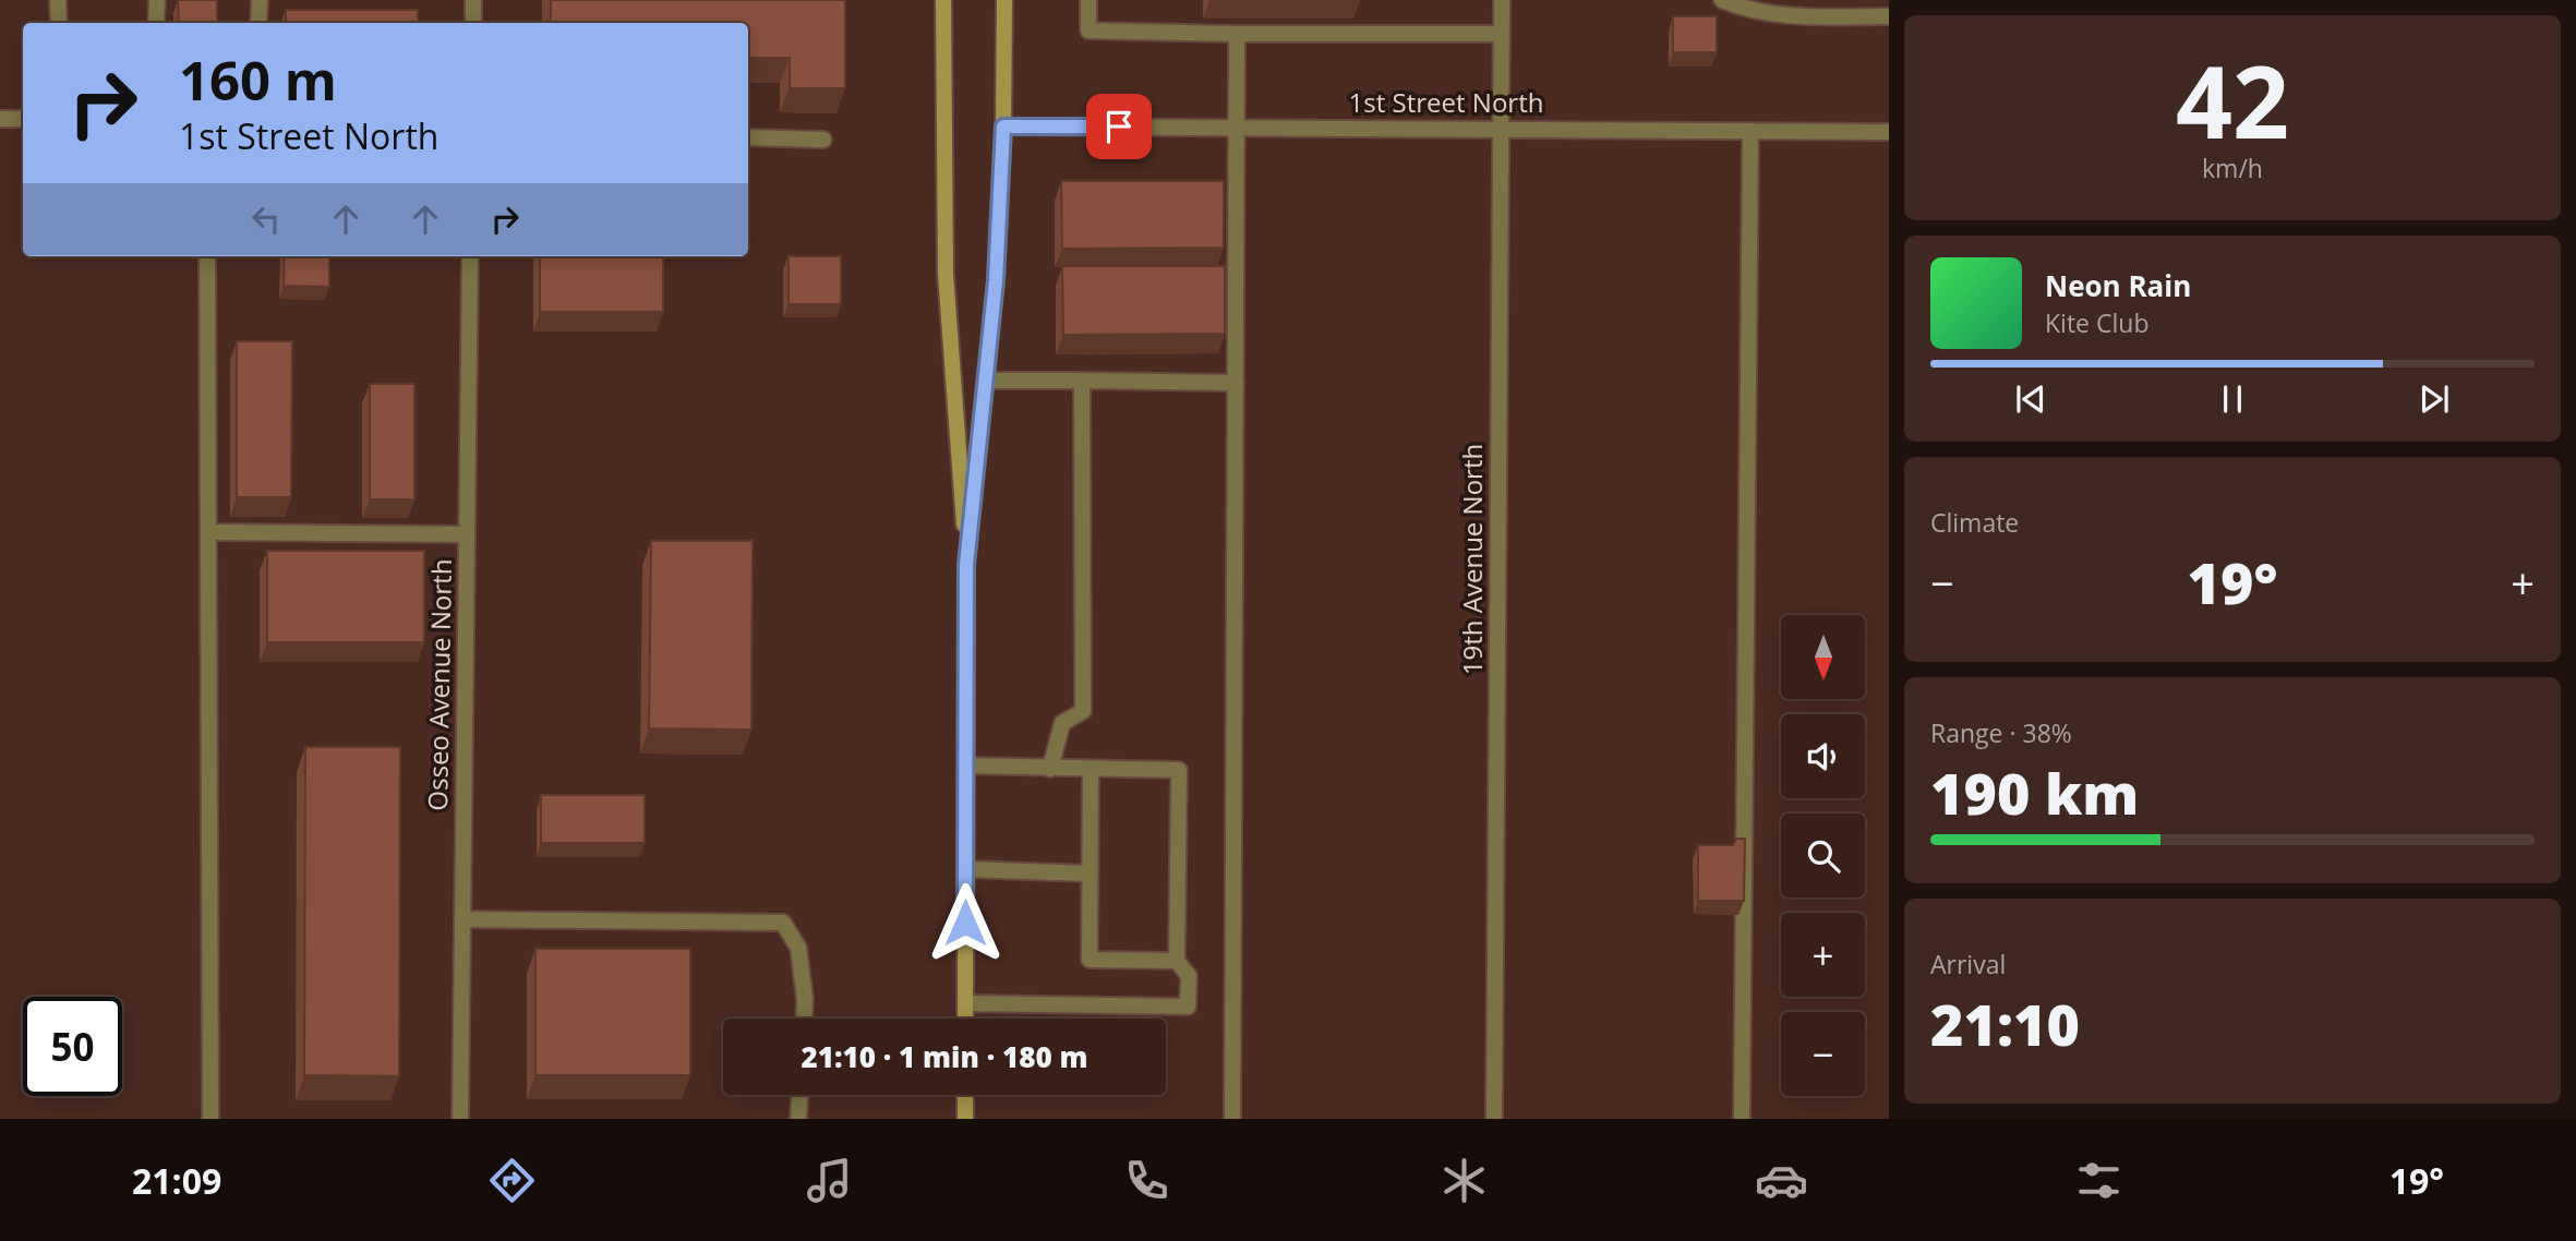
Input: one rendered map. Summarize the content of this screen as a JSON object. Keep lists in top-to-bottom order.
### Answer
{
  "streets": {
    "street": ["1st Street North", "19th Avenue North", "Osseo Avenue North"]
  },
  "crossings": [
    ["1st Street North", "19th Avenue North"]
  ],
  "north": "bottom",
  "page": {
    "tile": [
      ["42", "km/h"],
      "Climate",
      ["Range · 38%", "190 km"],
      ["Arrival", "21:10"]
    ],
    "turn": ["160 m", "1st Street North"],
    "song": ["Neon Rain", "Kite Club"],
    "heat": ["−", "19°", "+"],
    "map_buttons": ["+", "−"],
    "limit": "50",
    "trip": "21:10 · 1 min · 180 m",
    "tabs": ["21:09", "19°"]
  }
}
